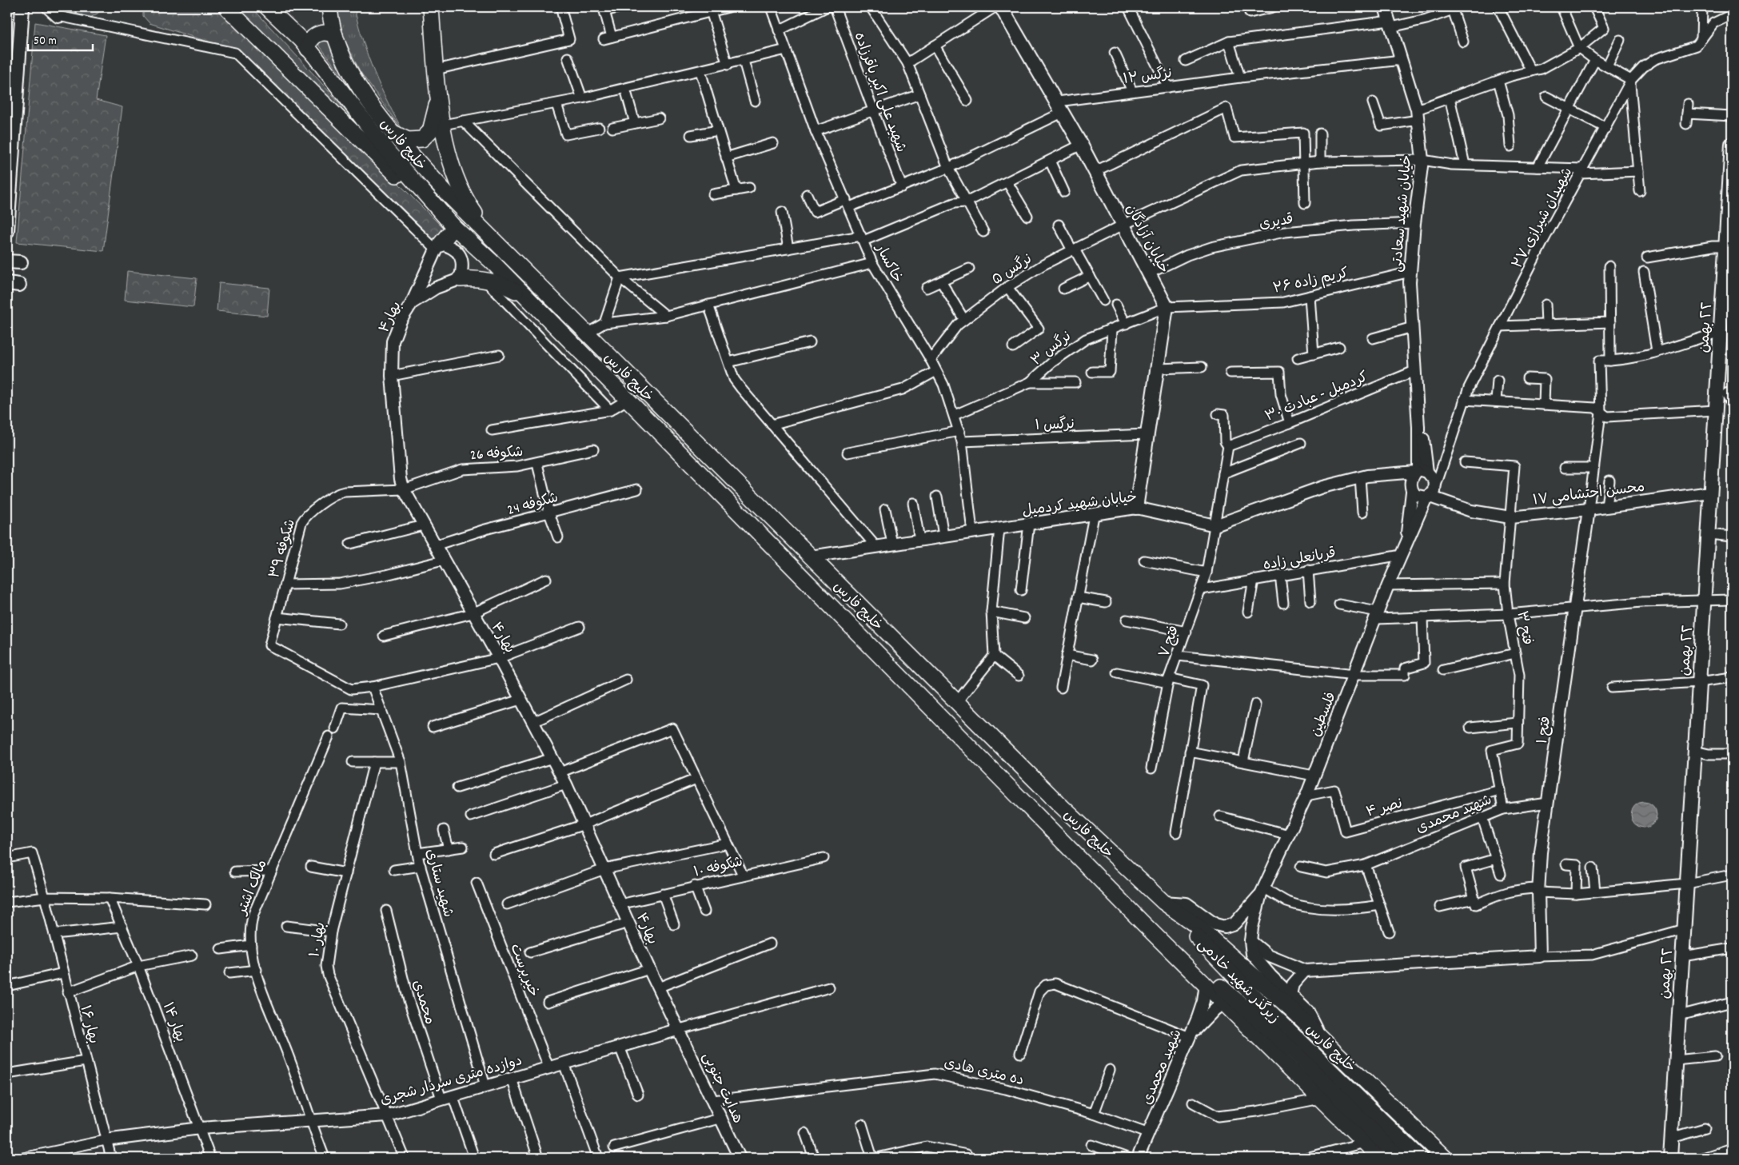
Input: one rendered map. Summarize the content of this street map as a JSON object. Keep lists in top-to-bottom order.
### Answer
{
  "streets": {
    "highway": ["خلیج فارس", "زیرگذر شهید خادمی"],
    "main road": ["خیابان آزادگان", "٢٢ بهمن"],
    "street": [
      "نرگس ۱۲",
      "شهید علی اکبر باقرزاده",
      "خیابان شهید سعادتی",
      "شهیدان شیرازی ۲۷",
      "قدیری",
      "خاکسار",
      "نرگس ۵",
      "کریم زاده ۲۶",
      "بهار۴",
      "نرگس ۳",
      "کردمیل - عبادت ۳۰",
      "نرگس ۱",
      "شکوفه 26",
      "محسن احتشامی ۱۷",
      "شکوفه 24",
      "خیابان شهید کردمیل",
      "شکوفه ۳۹",
      "قربانعلی زاده",
      "فتح ۳",
      "فتح ۷",
      "فلسطین",
      "فتح ۱",
      "نصر ۴",
      "شهید محمدی",
      "شکوفه ۱۰",
      "شهید ستاری",
      "مالک اشتر",
      "بهار ۱۰",
      "خیرپرست",
      "محمدی",
      "بهار ۱۴",
      "بهار ۱۶",
      "ده متری هادی",
      "دوازده متری سردار شجری",
      "هدایت جنوبی"
    ]
  },
  "crossings": [
    ["نرگس ۱۲", "شهید علی اکبر باقرزاده"],
    ["نرگس ۱۲", "خیابان شهید سعادتی"],
    ["نرگس ۱۲", "خیابان آزادگان"],
    ["نرگس ۱۲", "خاکسار"],
    ["خلیج فارس", "خیابان شهید کردمیل"],
    ["خلیج فارس", "فلسطین"],
    ["خلیج فارس", "شهید محمدی"],
    ["خلیج فارس", "زیرگذر شهید خادمی"],
    ["خیابان شهید سعادتی", "شهیدان شیرازی ۲۷"],
    ["خیابان شهید سعادتی", "قدیری"],
    ["خیابان شهید سعادتی", "نرگس ۵"],
    ["خیابان شهید سعادتی", "کریم زاده ۲۶"],
    ["خیابان شهید سعادتی", "کردمیل - عبادت ۳۰"],
    ["خیابان شهید سعادتی", "محسن احتشامی ۱۷"],
    ["شهیدان شیرازی ۲۷", "نرگس ۵"],
    ["شهیدان شیرازی ۲۷", "محسن احتشامی ۱۷"],
    ["قدیری", "خیابان آزادگان"],
    ["خیابان آزادگان", "نرگس ۵"],
    ["خیابان آزادگان", "کریم زاده ۲۶"],
    ["خیابان آزادگان", "نرگس ۳"],
    ["خاکسار", "نرگس ۵"],
    ["خاکسار", "نرگس ۳"],
    ["خاکسار", "نرگس ۱"],
    ["خاکسار", "خیابان شهید کردمیل"],
    ["کریم زاده ۲۶", "نرگس ۳"],
    ["بهار۴", "شکوفه 26"],
    ["بهار۴", "شکوفه 24"],
    ["بهار۴", "شکوفه ۳۹"],
    ["بهار۴", "شکوفه ۱۰"],
    ["بهار۴", "دوازده متری سردار شجری"],
    ["بهار۴", "هدایت جنوبی"],
    ["٢٢ بهمن", "محسن احتشامی ۱۷"],
    ["کردمیل - عبادت ۳۰", "فتح ۷"],
    ["شکوفه 26", "شکوفه ۳۹"],
    ["محسن احتشامی ۱۷", "فتح ۳"],
    ["محسن احتشامی ۱۷", "فتح ۱"],
    ["خیابان شهید کردمیل", "فتح ۷"],
    ["شکوفه ۳۹", "شهید ستاری"],
    ["قربانعلی زاده", "فتح ۷"],
    ["قربانعلی زاده", "فلسطین"],
    ["فتح ۳", "نصر ۴"],
    ["فلسطین", "نصر ۴"],
    ["فلسطین", "زیرگذر شهید خادمی"],
    ["فتح ۱", "شهید محمدی"],
    ["شهید محمدی", "ده متری هادی"],
    ["شهید ستاری", "دوازده متری سردار شجری"],
    ["مالک اشتر", "دوازده متری سردار شجری"],
    ["بهار ۱۰", "دوازده متری سردار شجری"],
    ["خیرپرست", "دوازده متری سردار شجری"],
    ["محمدی", "دوازده متری سردار شجری"],
    ["بهار ۱۴", "دوازده متری سردار شجری"],
    ["بهار ۱۶", "دوازده متری سردار شجری"],
    ["ده متری هادی", "هدایت جنوبی"],
    ["دوازده متری سردار شجری", "هدایت جنوبی"]
  ],
  "scale_bar": "50 m"
}
